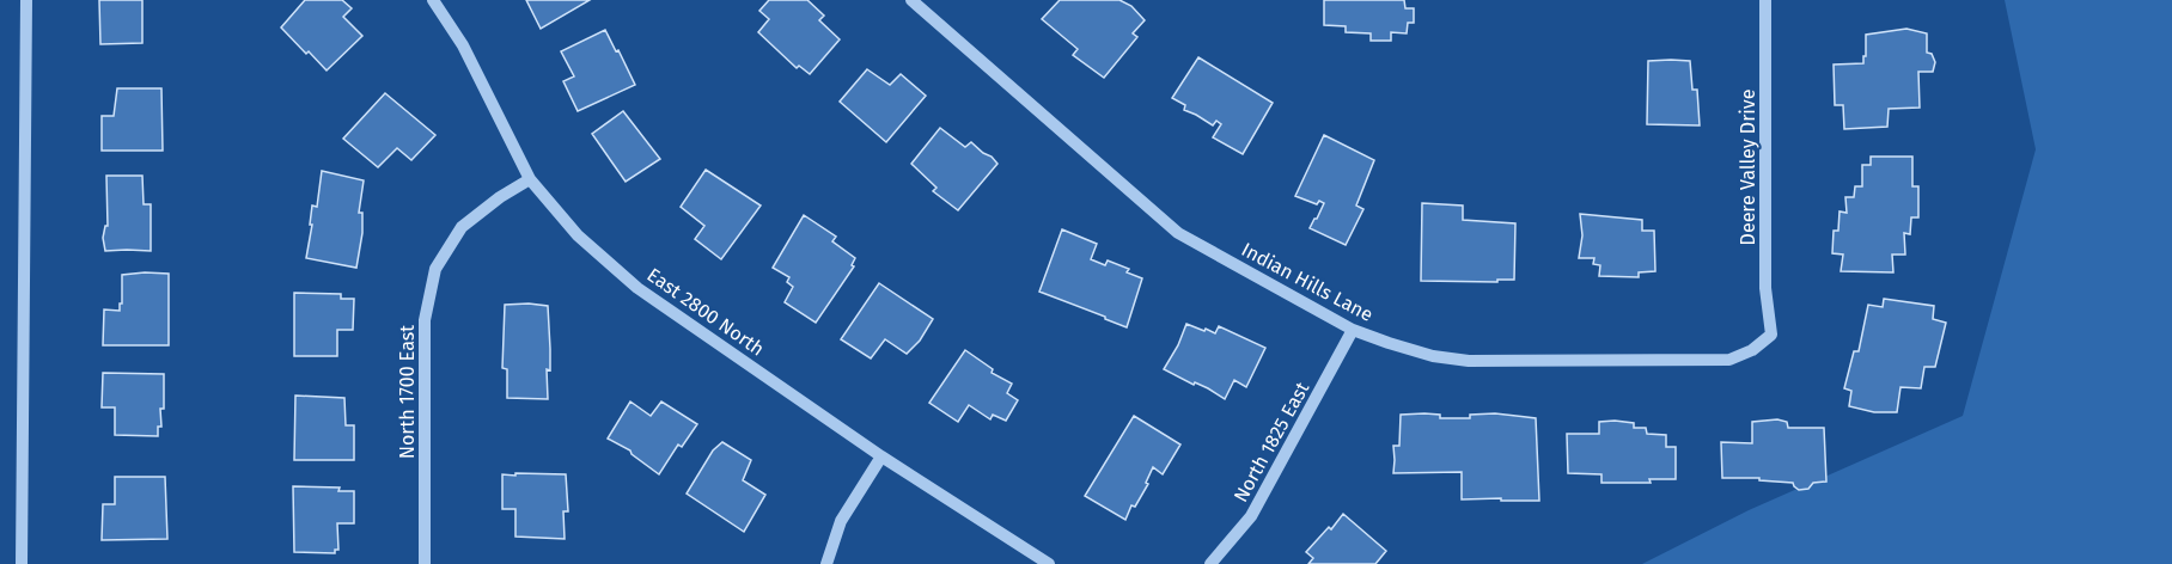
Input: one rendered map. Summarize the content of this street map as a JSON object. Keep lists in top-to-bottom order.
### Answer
{
  "streets": {
    "street": [
      "Deere Valley Drive",
      "Indian Hills Lane",
      "East 2800 North",
      "North 1700 East",
      "North 1825 East"
    ]
  },
  "crossings": [
    ["Deere Valley Drive", "Indian Hills Lane"],
    ["Indian Hills Lane", "North 1825 East"],
    ["East 2800 North", "North 1700 East"]
  ]
}
